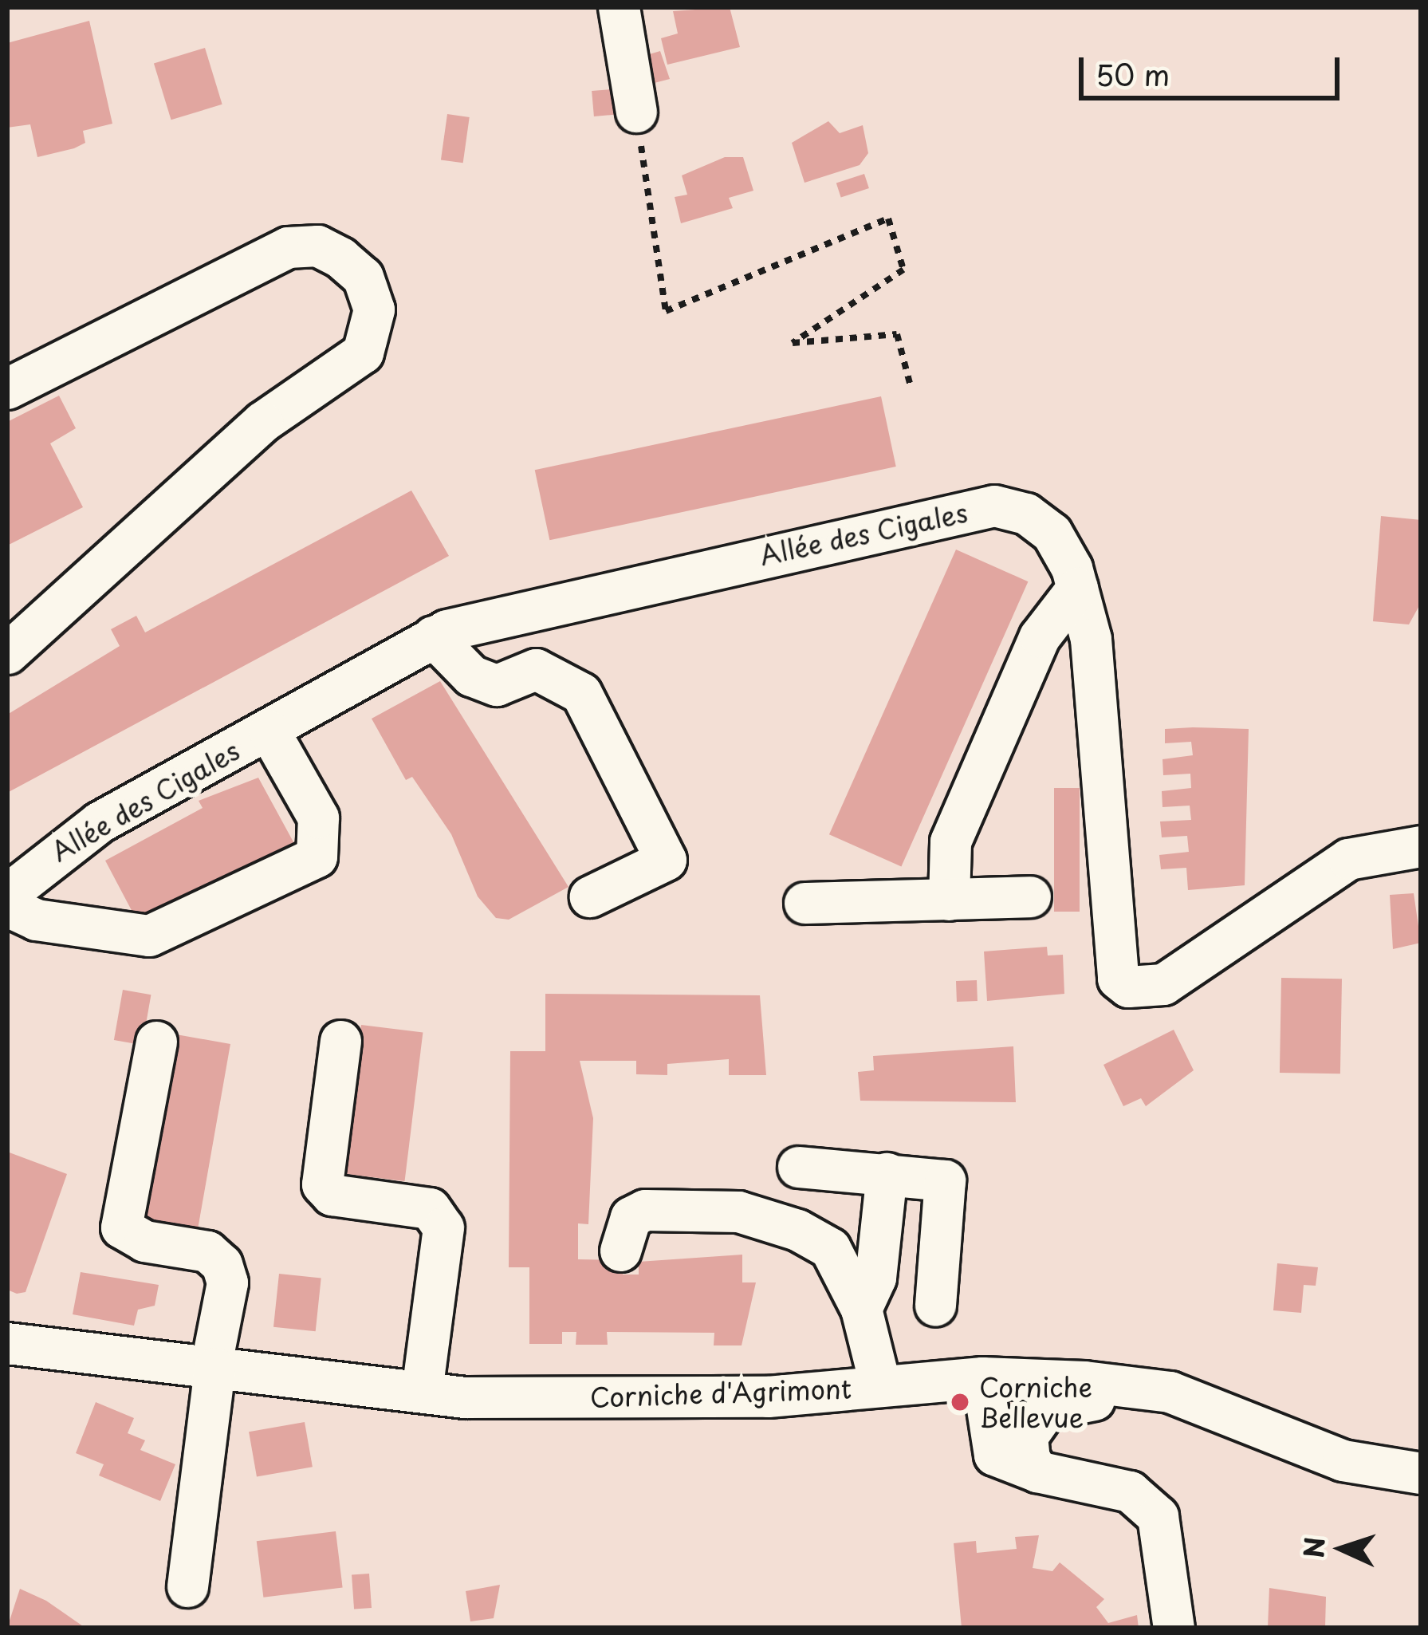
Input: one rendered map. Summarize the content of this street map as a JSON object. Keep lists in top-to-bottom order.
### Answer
{
  "streets": {
    "street": ["Allée des Cigales", "Corniche d'Agrimont"]
  },
  "places": ["Corniche Bellevue"],
  "scale_bar": "50 m",
  "north": "left"
}
